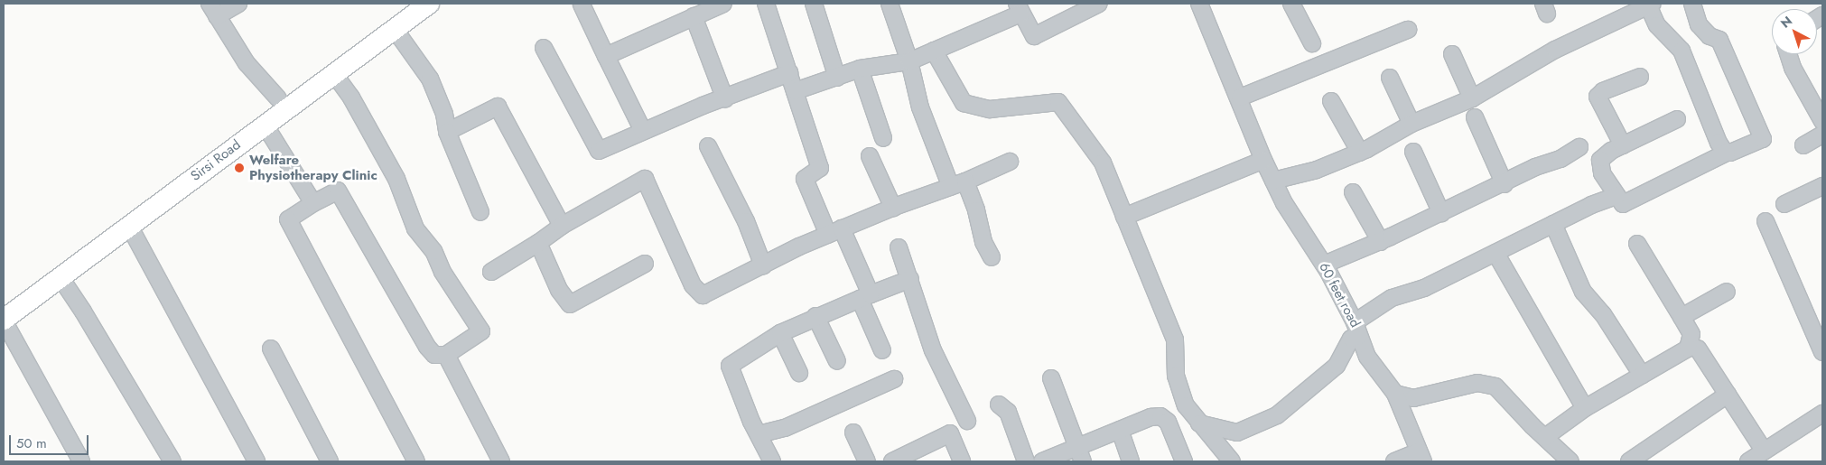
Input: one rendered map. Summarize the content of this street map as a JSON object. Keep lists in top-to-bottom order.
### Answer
{
  "streets": {
    "main road": ["Sirsi Road"],
    "street": ["60 feet road"]
  },
  "places": ["Welfare Physiotherapy Clinic"],
  "scale_bar": "50 m",
  "north": "top left"
}
